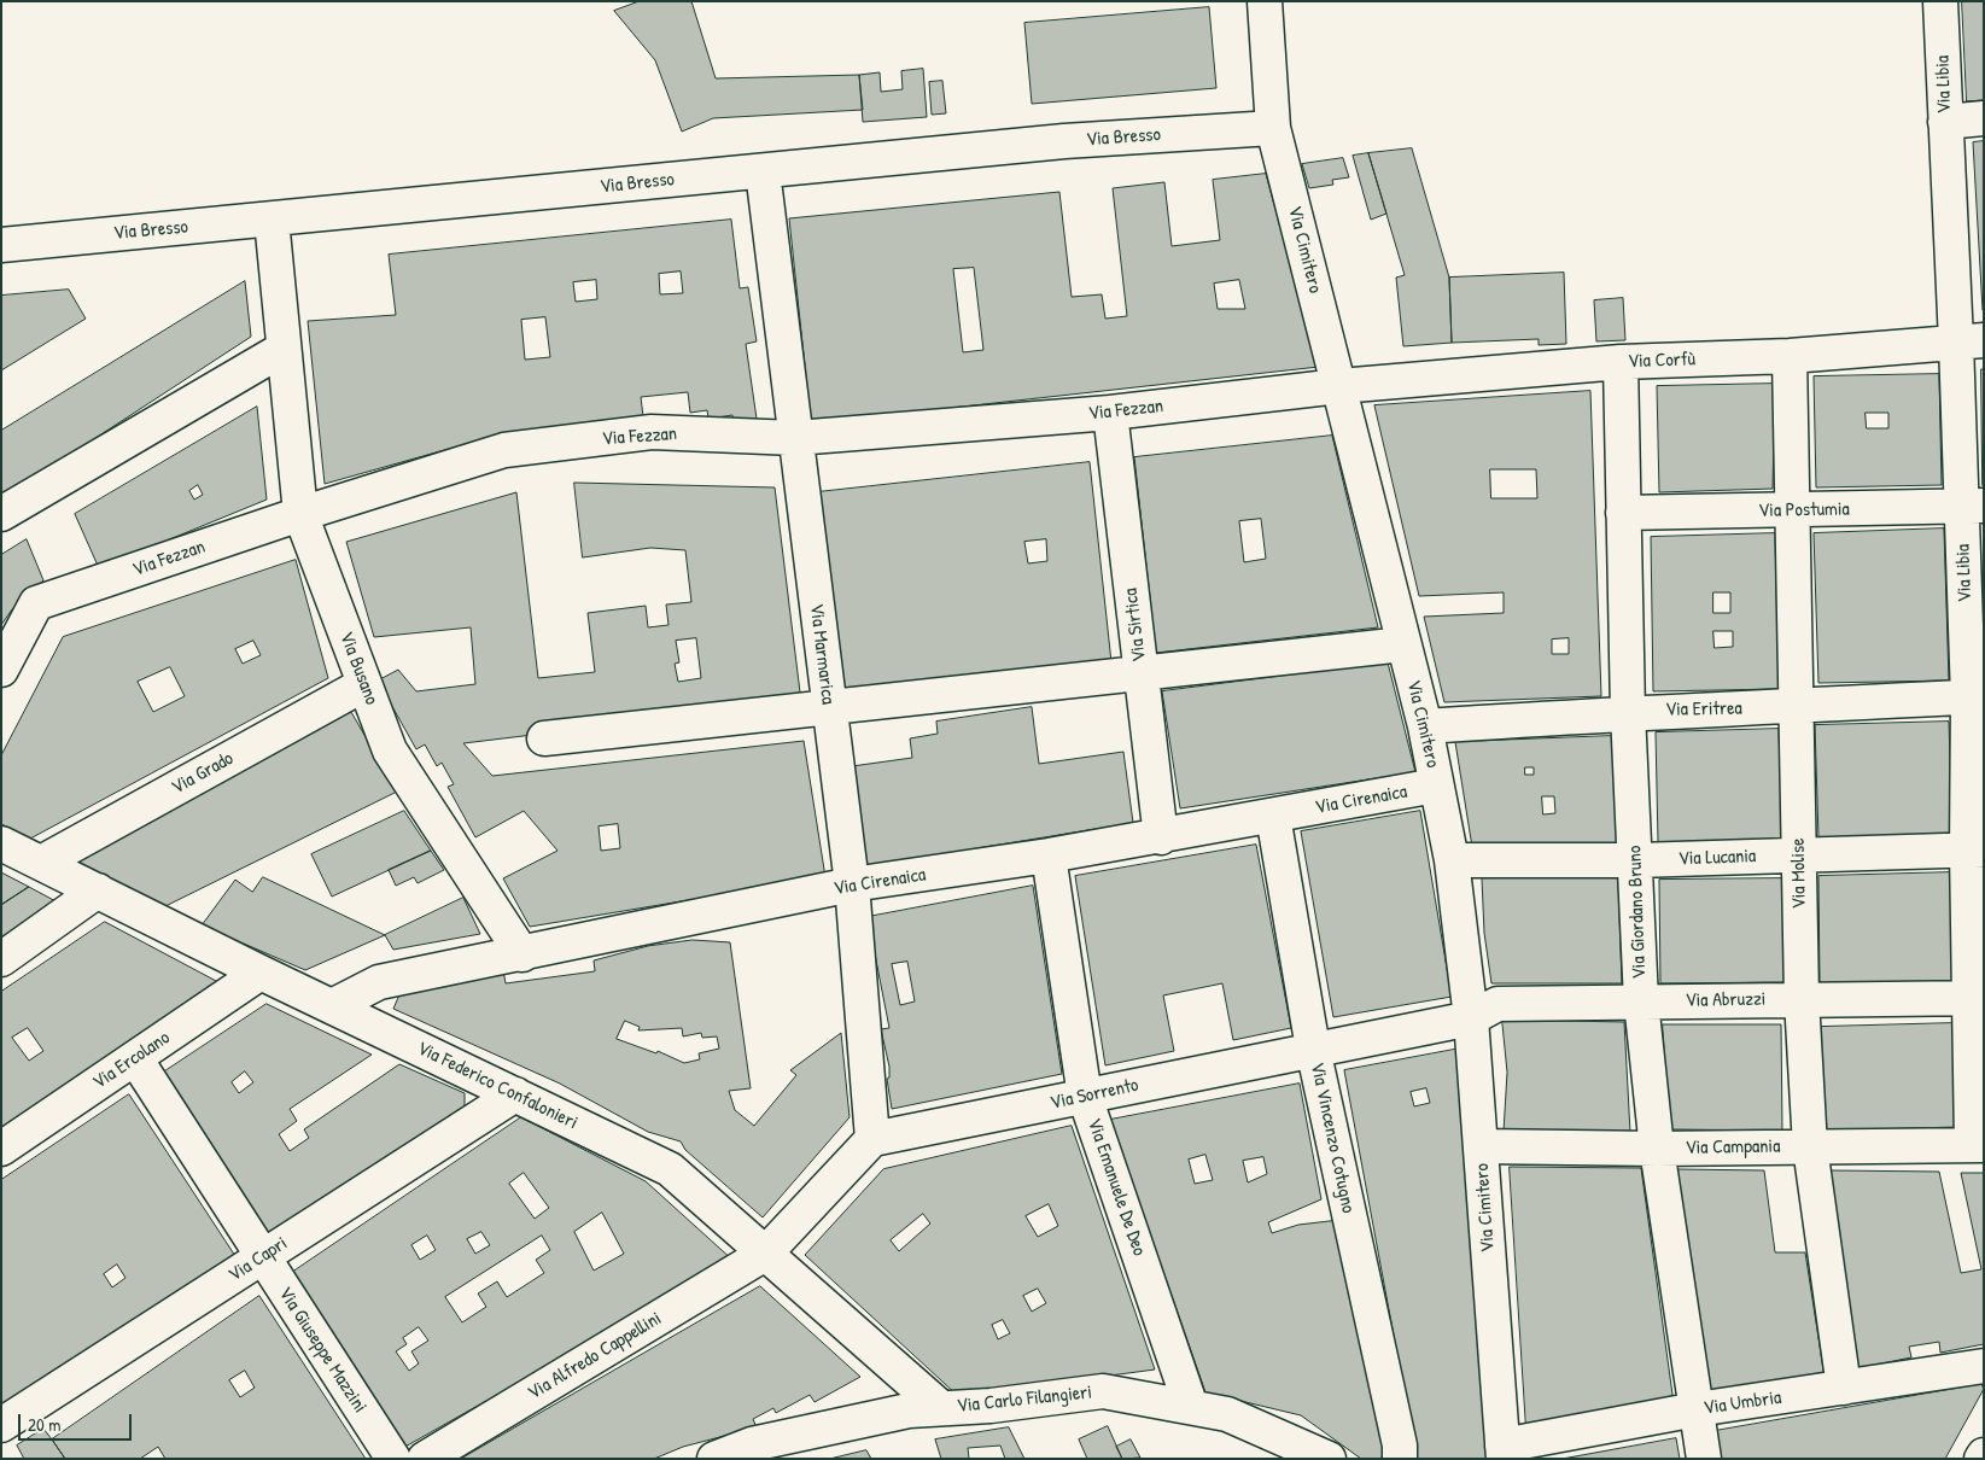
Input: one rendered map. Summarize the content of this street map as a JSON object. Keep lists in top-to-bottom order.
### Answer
{
  "streets": {
    "street": [
      "Via Libia",
      "Via Bresso",
      "Via Cimitero",
      "Via Corfù",
      "Via Fezzan",
      "Via Postumia",
      "Via Sirtica",
      "Via Marmarica",
      "Via Busano",
      "Via Eritrea",
      "Via Grado",
      "Via Cirenaica",
      "Via Lucania",
      "Via Molise",
      "Via Giordano Bruno",
      "Via Abruzzi",
      "Via Ercolano",
      "Via Federico Confalonieri",
      "Via Sorrento",
      "Via Vincenzo Cotugno",
      "Via Campania",
      "Via Emanuele De Deo",
      "Via Capri",
      "Via Giuseppe Mazzini",
      "Via Alfredo Cappellini",
      "Via Carlo Filangieri",
      "Via Umbria"
    ]
  },
  "crossings": [
    ["Via Libia", "Via Corfù"],
    ["Via Libia", "Via Postumia"],
    ["Via Libia", "Via Eritrea"],
    ["Via Libia", "Via Lucania"],
    ["Via Libia", "Via Abruzzi"],
    ["Via Libia", "Via Campania"],
    ["Via Bresso", "Via Cimitero"],
    ["Via Bresso", "Via Marmarica"],
    ["Via Bresso", "Via Busano"],
    ["Via Cimitero", "Via Corfù"],
    ["Via Cimitero", "Via Fezzan"],
    ["Via Cimitero", "Via Eritrea"],
    ["Via Cimitero", "Via Cirenaica"],
    ["Via Cimitero", "Via Lucania"],
    ["Via Cimitero", "Via Abruzzi"],
    ["Via Cimitero", "Via Sorrento"],
    ["Via Cimitero", "Via Campania"],
    ["Via Cimitero", "Via Umbria"],
    ["Via Corfù", "Via Fezzan"],
    ["Via Corfù", "Via Molise"],
    ["Via Corfù", "Via Giordano Bruno"],
    ["Via Fezzan", "Via Sirtica"],
    ["Via Fezzan", "Via Marmarica"],
    ["Via Fezzan", "Via Busano"],
    ["Via Postumia", "Via Molise"],
    ["Via Postumia", "Via Giordano Bruno"],
    ["Via Sirtica", "Via Cirenaica"],
    ["Via Marmarica", "Via Cirenaica"],
    ["Via Marmarica", "Via Sorrento"],
    ["Via Busano", "Via Grado"],
    ["Via Busano", "Via Cirenaica"],
    ["Via Eritrea", "Via Molise"],
    ["Via Eritrea", "Via Giordano Bruno"],
    ["Via Grado", "Via Federico Confalonieri"],
    ["Via Cirenaica", "Via Federico Confalonieri"],
    ["Via Cirenaica", "Via Vincenzo Cotugno"],
    ["Via Cirenaica", "Via Emanuele De Deo"],
    ["Via Lucania", "Via Molise"],
    ["Via Lucania", "Via Giordano Bruno"],
    ["Via Molise", "Via Abruzzi"],
    ["Via Molise", "Via Campania"],
    ["Via Molise", "Via Umbria"],
    ["Via Giordano Bruno", "Via Abruzzi"],
    ["Via Giordano Bruno", "Via Campania"],
    ["Via Giordano Bruno", "Via Umbria"],
    ["Via Abruzzi", "Via Sorrento"],
    ["Via Ercolano", "Via Federico Confalonieri"],
    ["Via Ercolano", "Via Giuseppe Mazzini"],
    ["Via Federico Confalonieri", "Via Capri"],
    ["Via Federico Confalonieri", "Via Alfredo Cappellini"],
    ["Via Federico Confalonieri", "Via Carlo Filangieri"],
    ["Via Sorrento", "Via Vincenzo Cotugno"],
    ["Via Sorrento", "Via Emanuele De Deo"],
    ["Via Emanuele De Deo", "Via Carlo Filangieri"],
    ["Via Capri", "Via Giuseppe Mazzini"]
  ],
  "scale_bar": "20 m"
}
